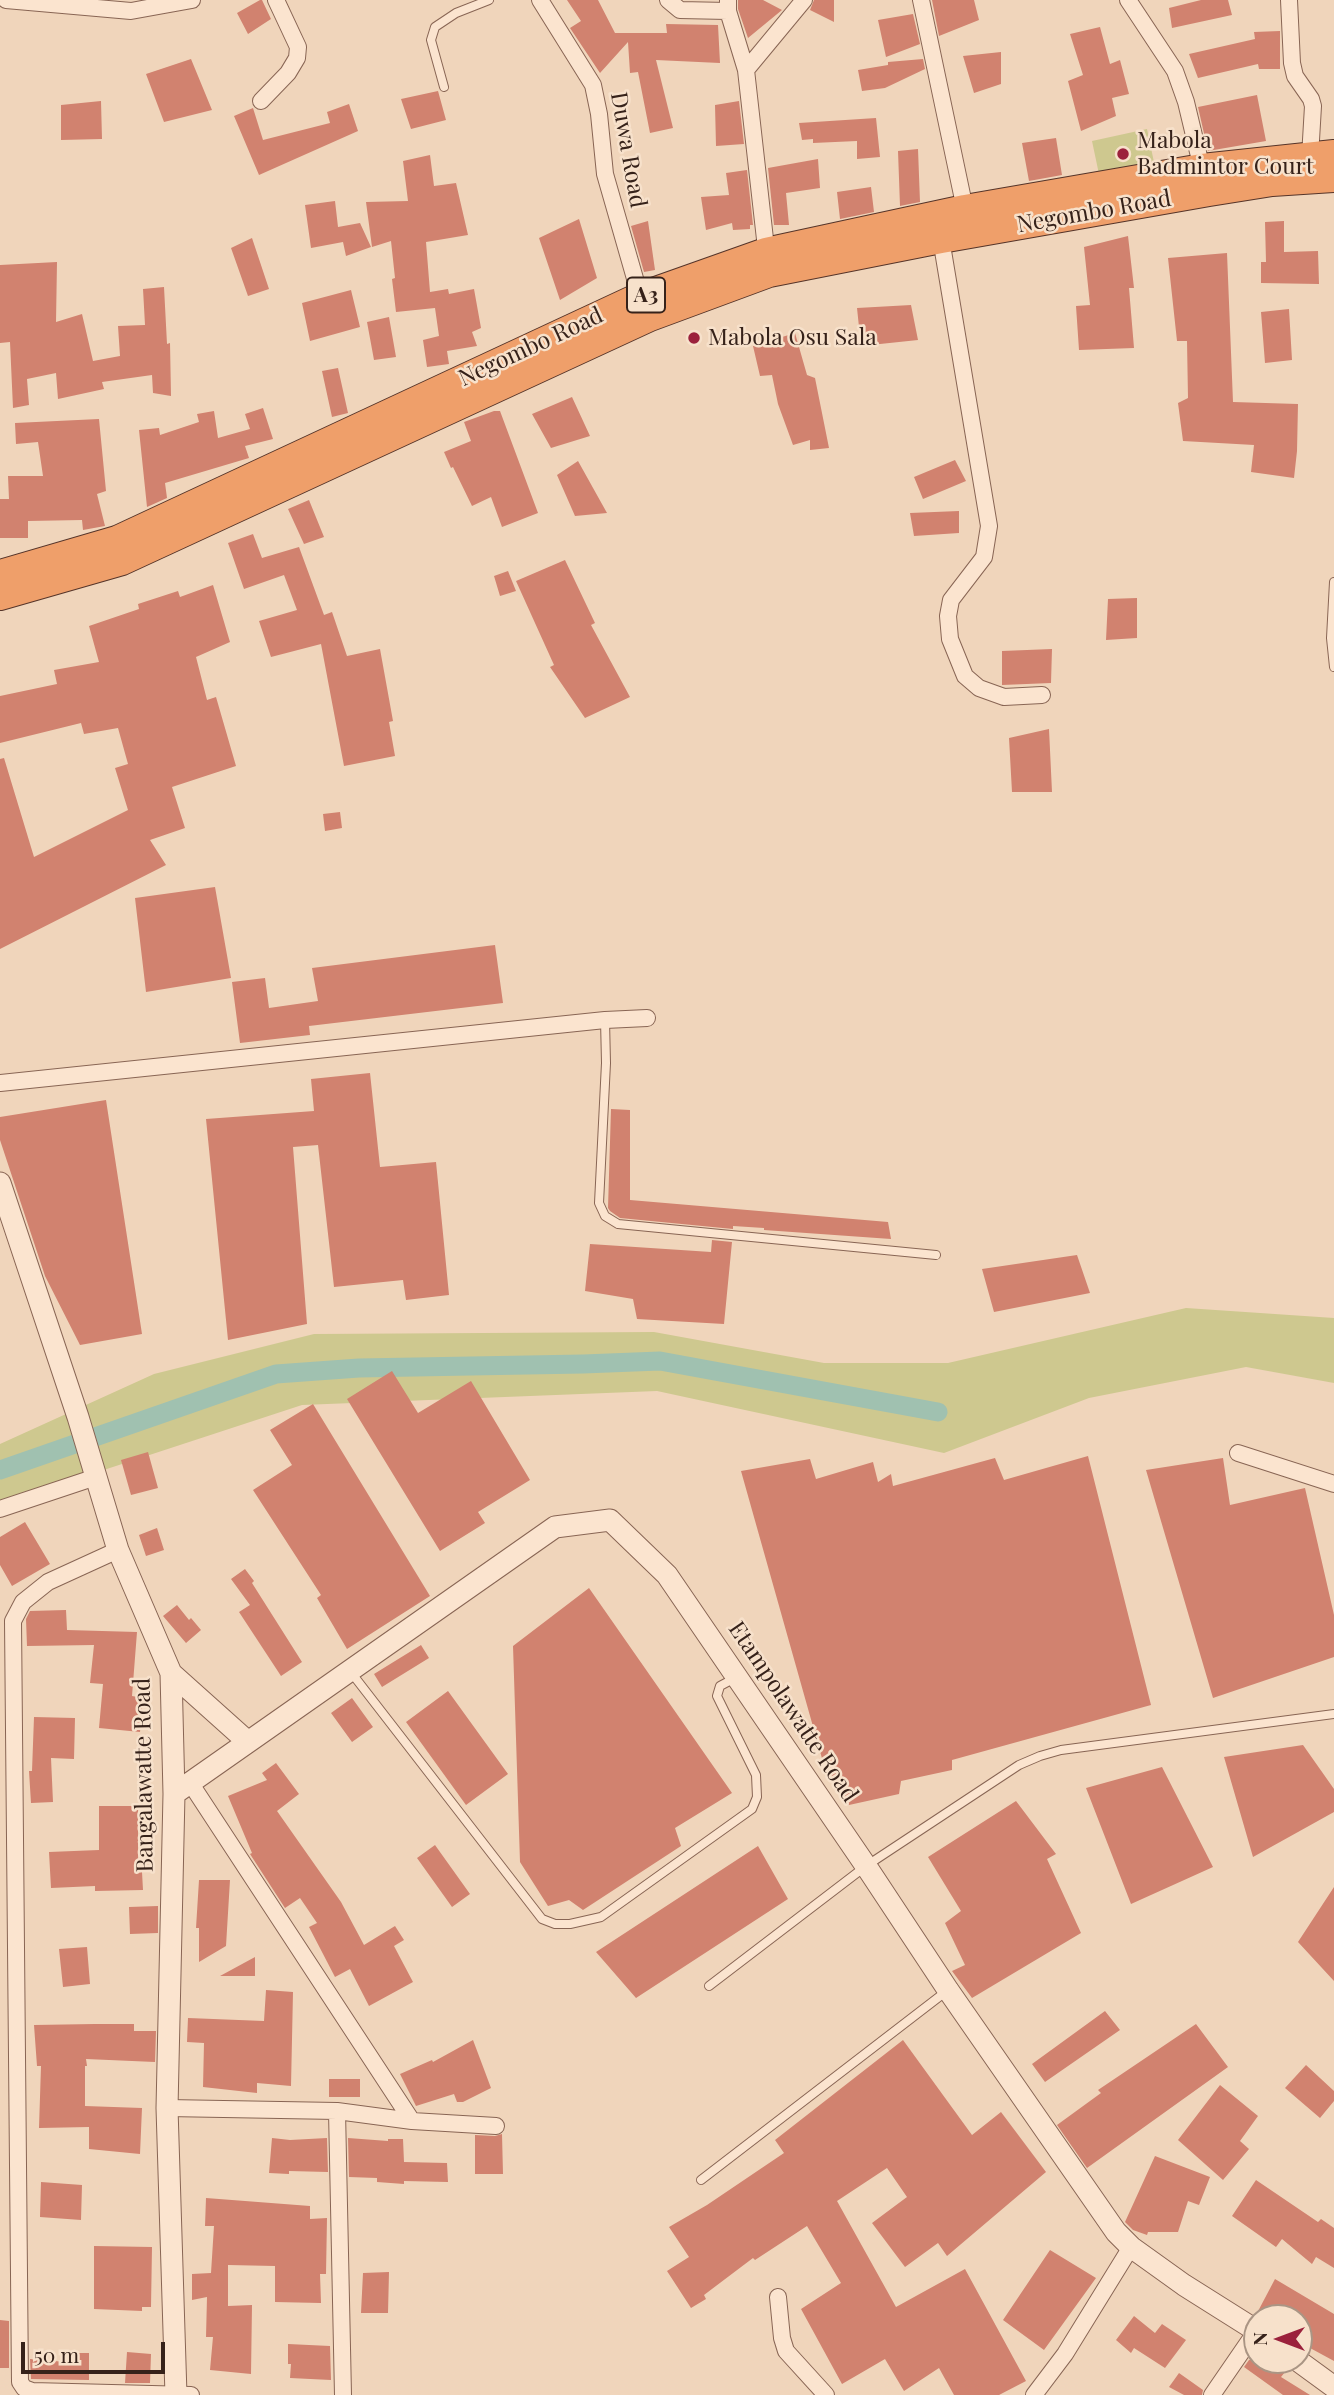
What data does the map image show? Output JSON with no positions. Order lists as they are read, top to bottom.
{
  "streets": {
    "highway": ["Negombo Road", "A3"],
    "street": ["Duwa Road", "Etampolawatte Road", "Bangalawatte Road"]
  },
  "crossings": [
    ["Duwa Road", "Negombo Road"],
    ["Etampolawatte Road", "Bangalawatte Road"]
  ],
  "places": ["Mabola Badmintor Court", "Mabola Osu Sala"],
  "scale_bar": "50 m",
  "north": "left"
}
